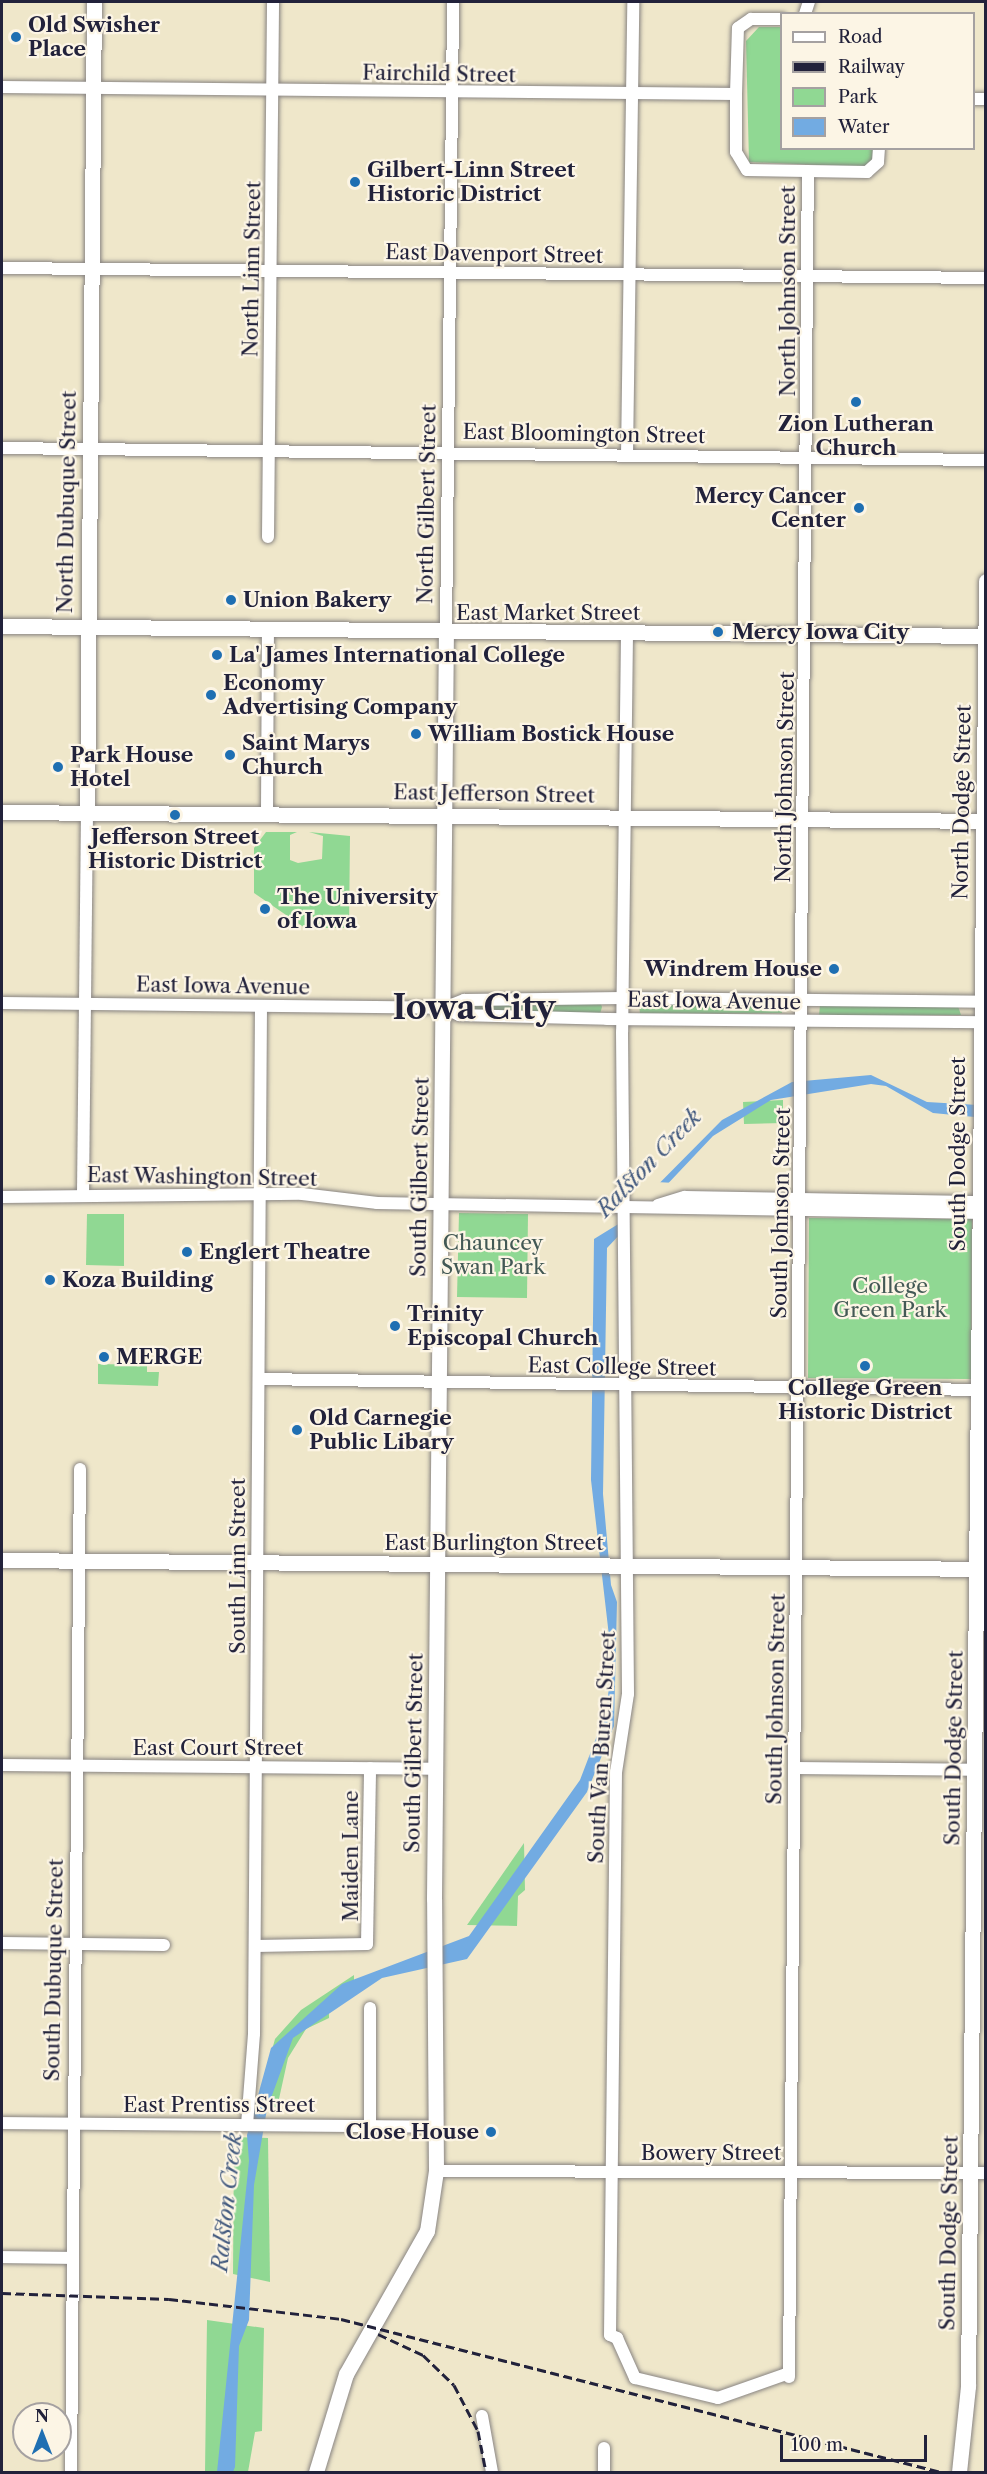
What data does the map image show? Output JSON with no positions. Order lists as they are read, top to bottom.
{
  "streets": {
    "main road": [
      "North Dubuque Street",
      "North Gilbert Street",
      "East Market Street",
      "East Jefferson Street",
      "North Dodge Street",
      "South Dodge Street",
      "South Gilbert Street",
      "East Burlington Street"
    ],
    "street": [
      "Fairchild Street",
      "East Davenport Street",
      "North Linn Street",
      "North Johnson Street",
      "East Bloomington Street",
      "East Iowa Avenue",
      "East Washington Street",
      "South Johnson Street",
      "East College Street",
      "South Linn Street",
      "South Van Buren Street",
      "East Court Street",
      "Maiden Lane",
      "South Dubuque Street",
      "East Prentiss Street",
      "Bowery Street"
    ]
  },
  "crossings": [
    ["Fairchild Street", "North Linn Street"],
    ["Fairchild Street", "North Dubuque Street"],
    ["Fairchild Street", "North Gilbert Street"],
    ["East Davenport Street", "North Linn Street"],
    ["East Davenport Street", "North Johnson Street"],
    ["East Davenport Street", "North Dubuque Street"],
    ["East Davenport Street", "North Gilbert Street"],
    ["North Linn Street", "East Bloomington Street"],
    ["North Johnson Street", "East Bloomington Street"],
    ["North Johnson Street", "East Market Street"],
    ["North Johnson Street", "East Jefferson Street"],
    ["North Johnson Street", "East Iowa Avenue"],
    ["North Johnson Street", "South Johnson Street"],
    ["East Bloomington Street", "North Dubuque Street"],
    ["East Bloomington Street", "North Gilbert Street"],
    ["North Dubuque Street", "East Market Street"],
    ["North Dubuque Street", "East Jefferson Street"],
    ["North Dubuque Street", "East Iowa Avenue"],
    ["North Gilbert Street", "East Market Street"],
    ["North Gilbert Street", "East Jefferson Street"],
    ["North Gilbert Street", "East Iowa Avenue"],
    ["North Gilbert Street", "South Gilbert Street"],
    ["East Market Street", "North Dodge Street"],
    ["East Market Street", "South Van Buren Street"],
    ["East Jefferson Street", "North Dodge Street"],
    ["East Jefferson Street", "South Van Buren Street"],
    ["North Dodge Street", "East Iowa Avenue"],
    ["North Dodge Street", "South Dodge Street"],
    ["East Iowa Avenue", "South Dodge Street"],
    ["East Iowa Avenue", "South Gilbert Street"],
    ["East Iowa Avenue", "South Johnson Street"],
    ["East Iowa Avenue", "South Linn Street"],
    ["East Iowa Avenue", "South Van Buren Street"],
    ["South Dodge Street", "East Washington Street"],
    ["South Dodge Street", "East College Street"],
    ["South Dodge Street", "East Burlington Street"],
    ["South Dodge Street", "Bowery Street"],
    ["East Washington Street", "South Gilbert Street"],
    ["East Washington Street", "South Johnson Street"],
    ["East Washington Street", "South Linn Street"],
    ["East Washington Street", "South Van Buren Street"],
    ["South Gilbert Street", "East College Street"],
    ["South Gilbert Street", "East Burlington Street"],
    ["South Gilbert Street", "East Court Street"],
    ["South Gilbert Street", "East Prentiss Street"],
    ["South Gilbert Street", "Bowery Street"],
    ["South Johnson Street", "East College Street"],
    ["South Johnson Street", "East Burlington Street"],
    ["South Johnson Street", "South Van Buren Street"],
    ["South Johnson Street", "Bowery Street"],
    ["East College Street", "South Linn Street"],
    ["East College Street", "South Van Buren Street"],
    ["East Burlington Street", "South Linn Street"],
    ["East Burlington Street", "South Van Buren Street"],
    ["East Burlington Street", "South Dubuque Street"],
    ["South Linn Street", "East Court Street"],
    ["South Linn Street", "Maiden Lane"],
    ["South Linn Street", "East Prentiss Street"],
    ["South Van Buren Street", "Bowery Street"],
    ["East Court Street", "Maiden Lane"],
    ["East Court Street", "South Dubuque Street"],
    ["South Dubuque Street", "East Prentiss Street"]
  ],
  "districts": ["Iowa City"],
  "water": ["Ralston Creek"],
  "parks": ["Chauncey Swan Park", "College Green Park"],
  "places": [
    "Old Swisher Place",
    "Gilbert-Linn Street Historic District",
    "Zion Lutheran Church",
    "Mercy Cancer Center",
    "Union Bakery",
    "Mercy Iowa City",
    "La' James International College",
    "Economy Advertising Company",
    "William Bostick House",
    "Saint Marys Church",
    "Park House Hotel",
    "Jefferson Street Historic District",
    "The University of Iowa",
    "Windrem House",
    "Englert Theatre",
    "Koza Building",
    "Trinity Episcopal Church",
    "MERGE",
    "College Green Historic District",
    "Old Carnegie Public Libary",
    "Close House"
  ],
  "legend": [
    "Road",
    "Railway",
    "Park",
    "Water"
  ],
  "scale_bar": "100 m",
  "north": "top"
}
